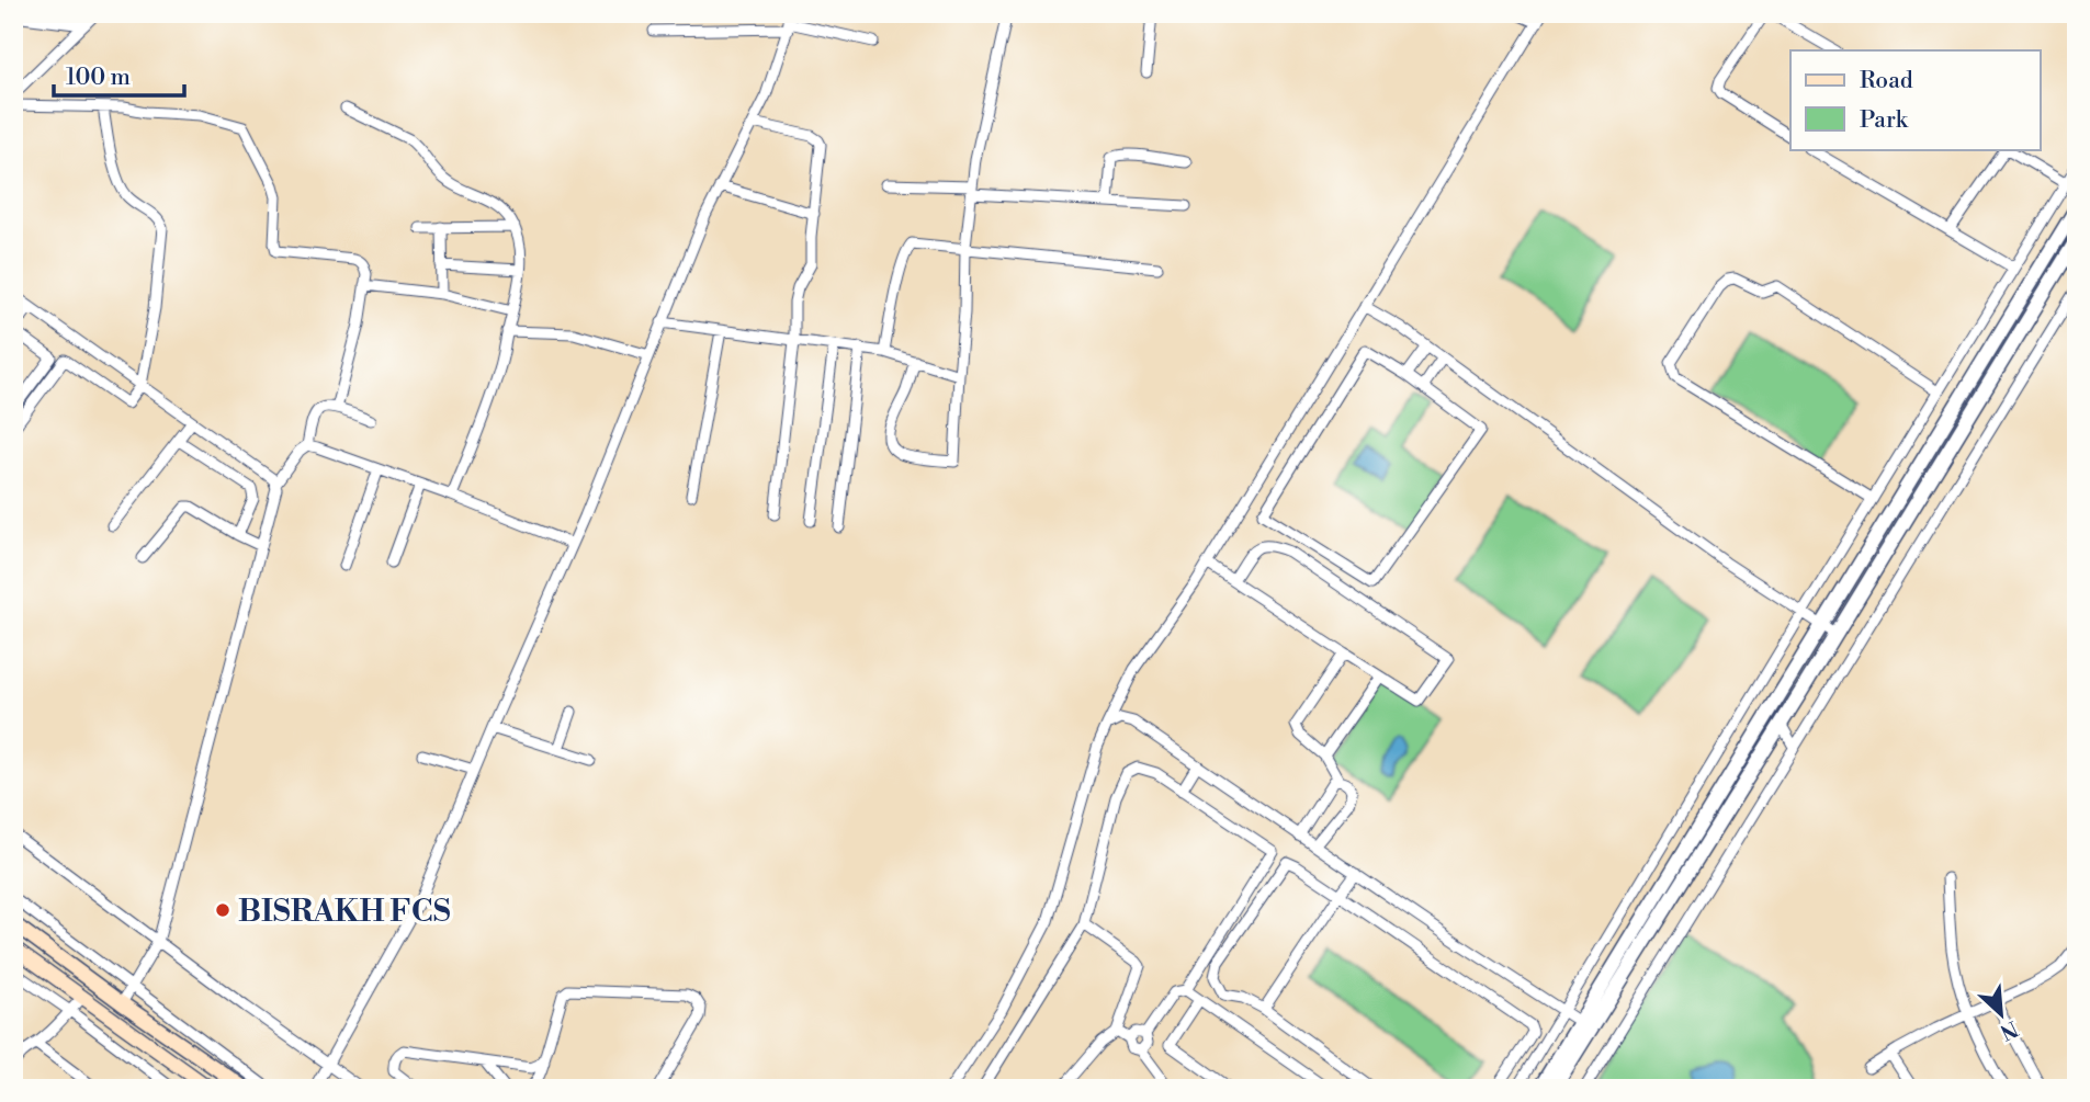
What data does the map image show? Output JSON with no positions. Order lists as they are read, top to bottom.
{
  "places": ["BISRAKH FCS"],
  "legend": ["Road", "Park"],
  "scale_bar": "100 m",
  "north": "bottom right"
}
